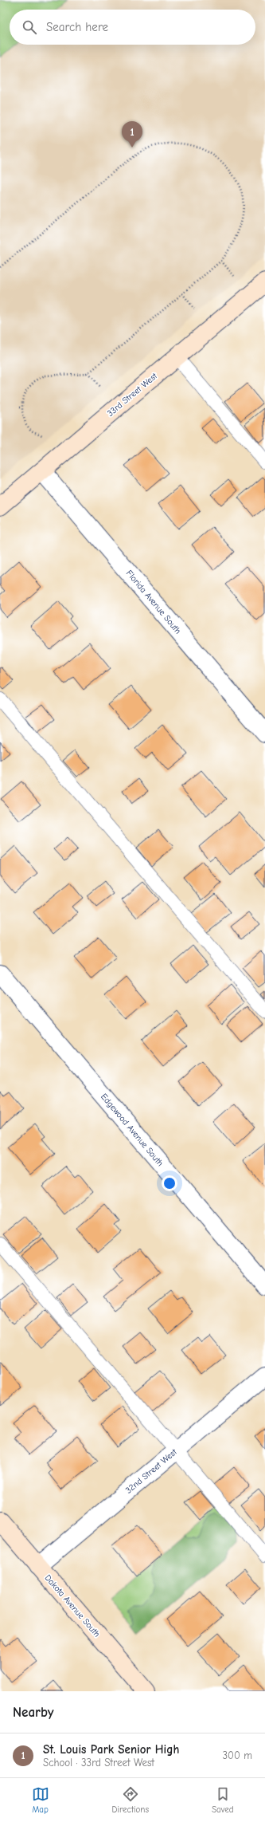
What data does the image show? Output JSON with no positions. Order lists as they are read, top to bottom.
{
  "streets": {
    "street": [
      "33rd Street West",
      "Florida Avenue South",
      "Edgewood Avenue South",
      "32nd Street West",
      "Dakota Avenue South"
    ]
  },
  "crossings": [
    ["33rd Street West", "Florida Avenue South"],
    ["32nd Street West", "Dakota Avenue South"]
  ],
  "page": {
    "search": "Search here",
    "pins": "1",
    "heading": "Nearby",
    "list": [
      {
        "mark": "1",
        "name": "St. Louis Park Senior High",
        "note": "School · 33rd Street West",
        "value": "300 m"
      }
    ],
    "nav": ["Map", "Directions", "Saved"]
  }
}
